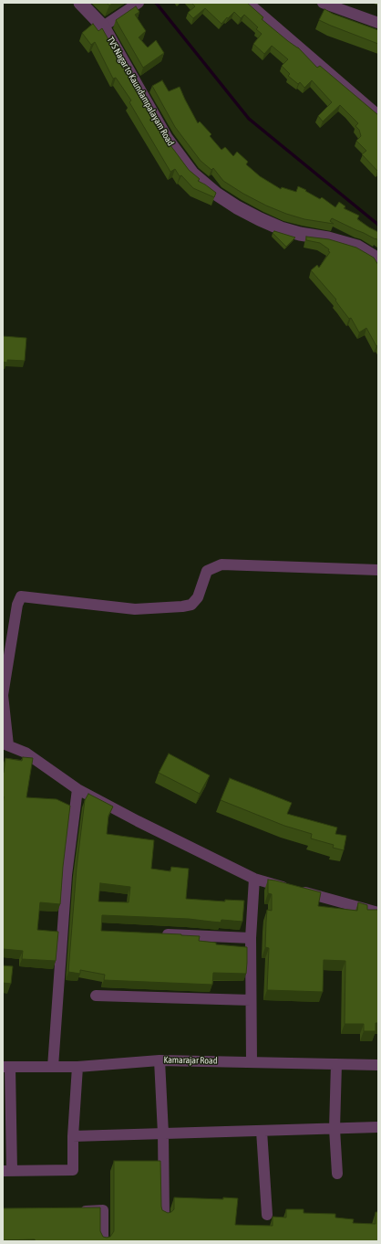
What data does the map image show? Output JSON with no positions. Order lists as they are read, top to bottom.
{
  "streets": {
    "street": ["TVS Nagar to Kaundampalayam Road", "Kamarajar Road"]
  }
}
